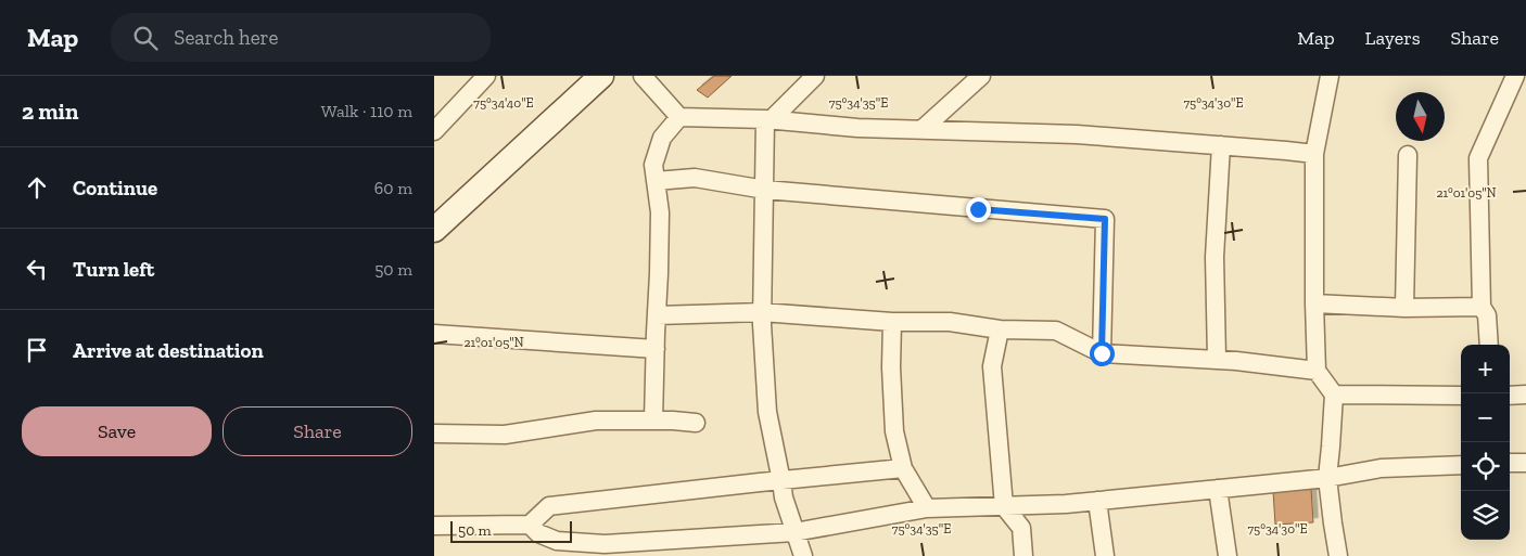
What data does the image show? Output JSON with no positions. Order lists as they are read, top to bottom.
{
  "scale_bar": "50 m",
  "north": "bottom",
  "page": {
    "header": "Map",
    "search": "Search here",
    "nav": ["Map", "Layers", "Share"],
    "heading": ["2 min", "Walk · 110 m"],
    "list": [
      ["Continue", "60 m"],
      ["Turn left", "50 m"],
      "Arrive at destination"
    ],
    "map_buttons": ["+", "−"],
    "buttons": ["Save", "Share"],
    "scale": "50 m"
  },
  "coordinates": [
    "75°34'40\"E",
    "75°34'35\"E",
    "75°34'30\"E",
    "21°01'05\"N"
  ]
}
